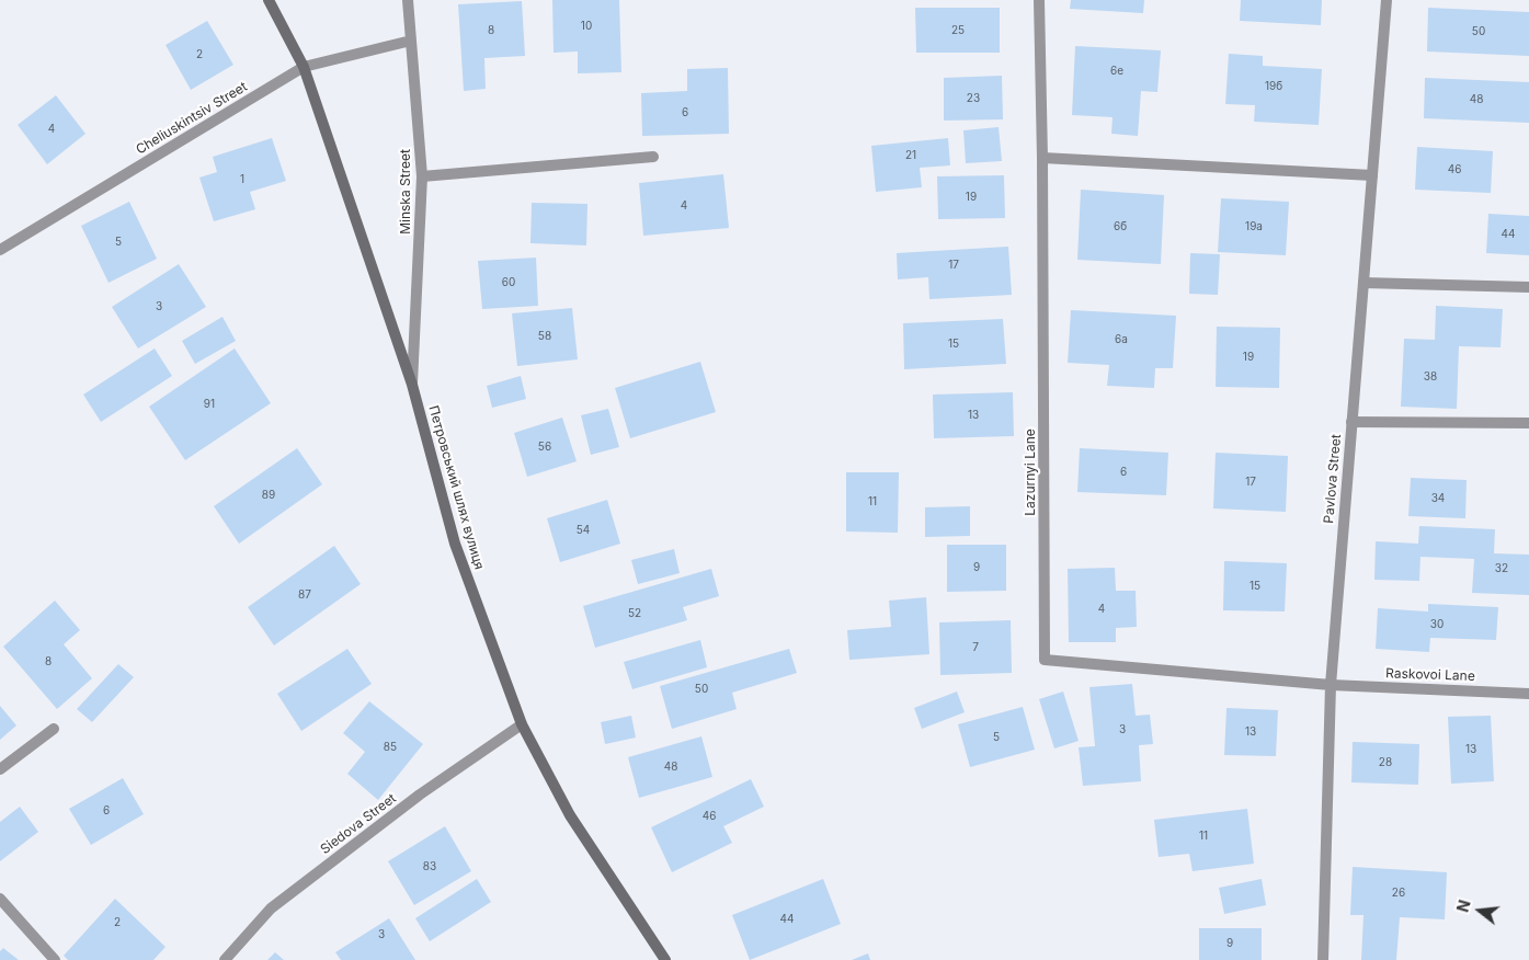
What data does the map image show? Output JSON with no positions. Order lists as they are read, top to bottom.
{
  "streets": {
    "street": [
      "Cheliuskintsiv Street",
      "Minska Street",
      "Lazurnyi Lane",
      "Pavlova Street",
      "Петровський шлях вулиця",
      "Raskovoi Lane",
      "Siedova Street"
    ]
  },
  "crossings": [
    ["Cheliuskintsiv Street", "Minska Street"],
    ["Cheliuskintsiv Street", "Петровський шлях вулиця"],
    ["Minska Street", "Петровський шлях вулиця"],
    ["Lazurnyi Lane", "Pavlova Street"],
    ["Lazurnyi Lane", "Raskovoi Lane"],
    ["Pavlova Street", "Raskovoi Lane"],
    ["Петровський шлях вулиця", "Siedova Street"]
  ],
  "house_numbers": [
    "10",
    "8",
    "25",
    "50",
    "2",
    "6е",
    "19б",
    "23",
    "48",
    "6",
    "4",
    "21",
    "46",
    "1",
    "19",
    "4",
    "6б",
    "19а",
    "44",
    "5",
    "17",
    "60",
    "3",
    "58",
    "6а",
    "15",
    "19",
    "38",
    "91",
    "13",
    "56",
    "6",
    "17",
    "89",
    "34",
    "11",
    "54",
    "9",
    "32",
    "15",
    "87",
    "4",
    "52",
    "30",
    "7",
    "8",
    "50",
    "3",
    "13",
    "5",
    "85",
    "13",
    "28",
    "48",
    "6",
    "46",
    "11",
    "83",
    "26",
    "44",
    "2",
    "3",
    "9"
  ],
  "north": "left"
}
